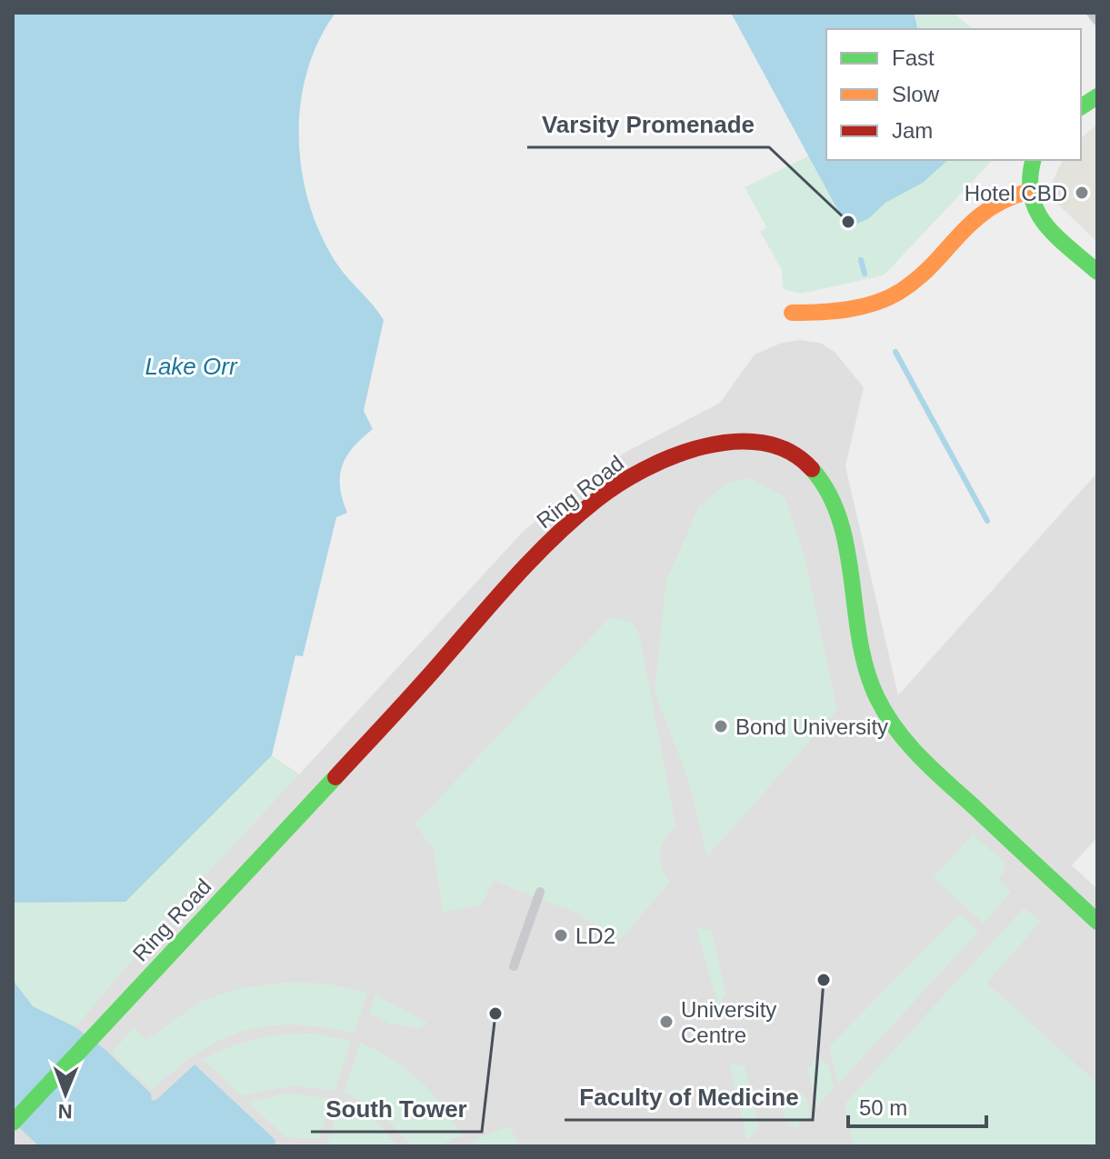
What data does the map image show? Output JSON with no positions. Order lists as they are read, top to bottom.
{
  "streets": {
    "street": ["Ring Road"]
  },
  "water": ["Lake Orr"],
  "places": [
    "Hotel CBD",
    "Varsity Promenade",
    "Bond University",
    "LD2",
    "Faculty of Medicine",
    "South Tower",
    "University Centre"
  ],
  "legend": ["Fast", "Slow", "Jam"],
  "scale_bar": "50 m",
  "north": "bottom"
}
